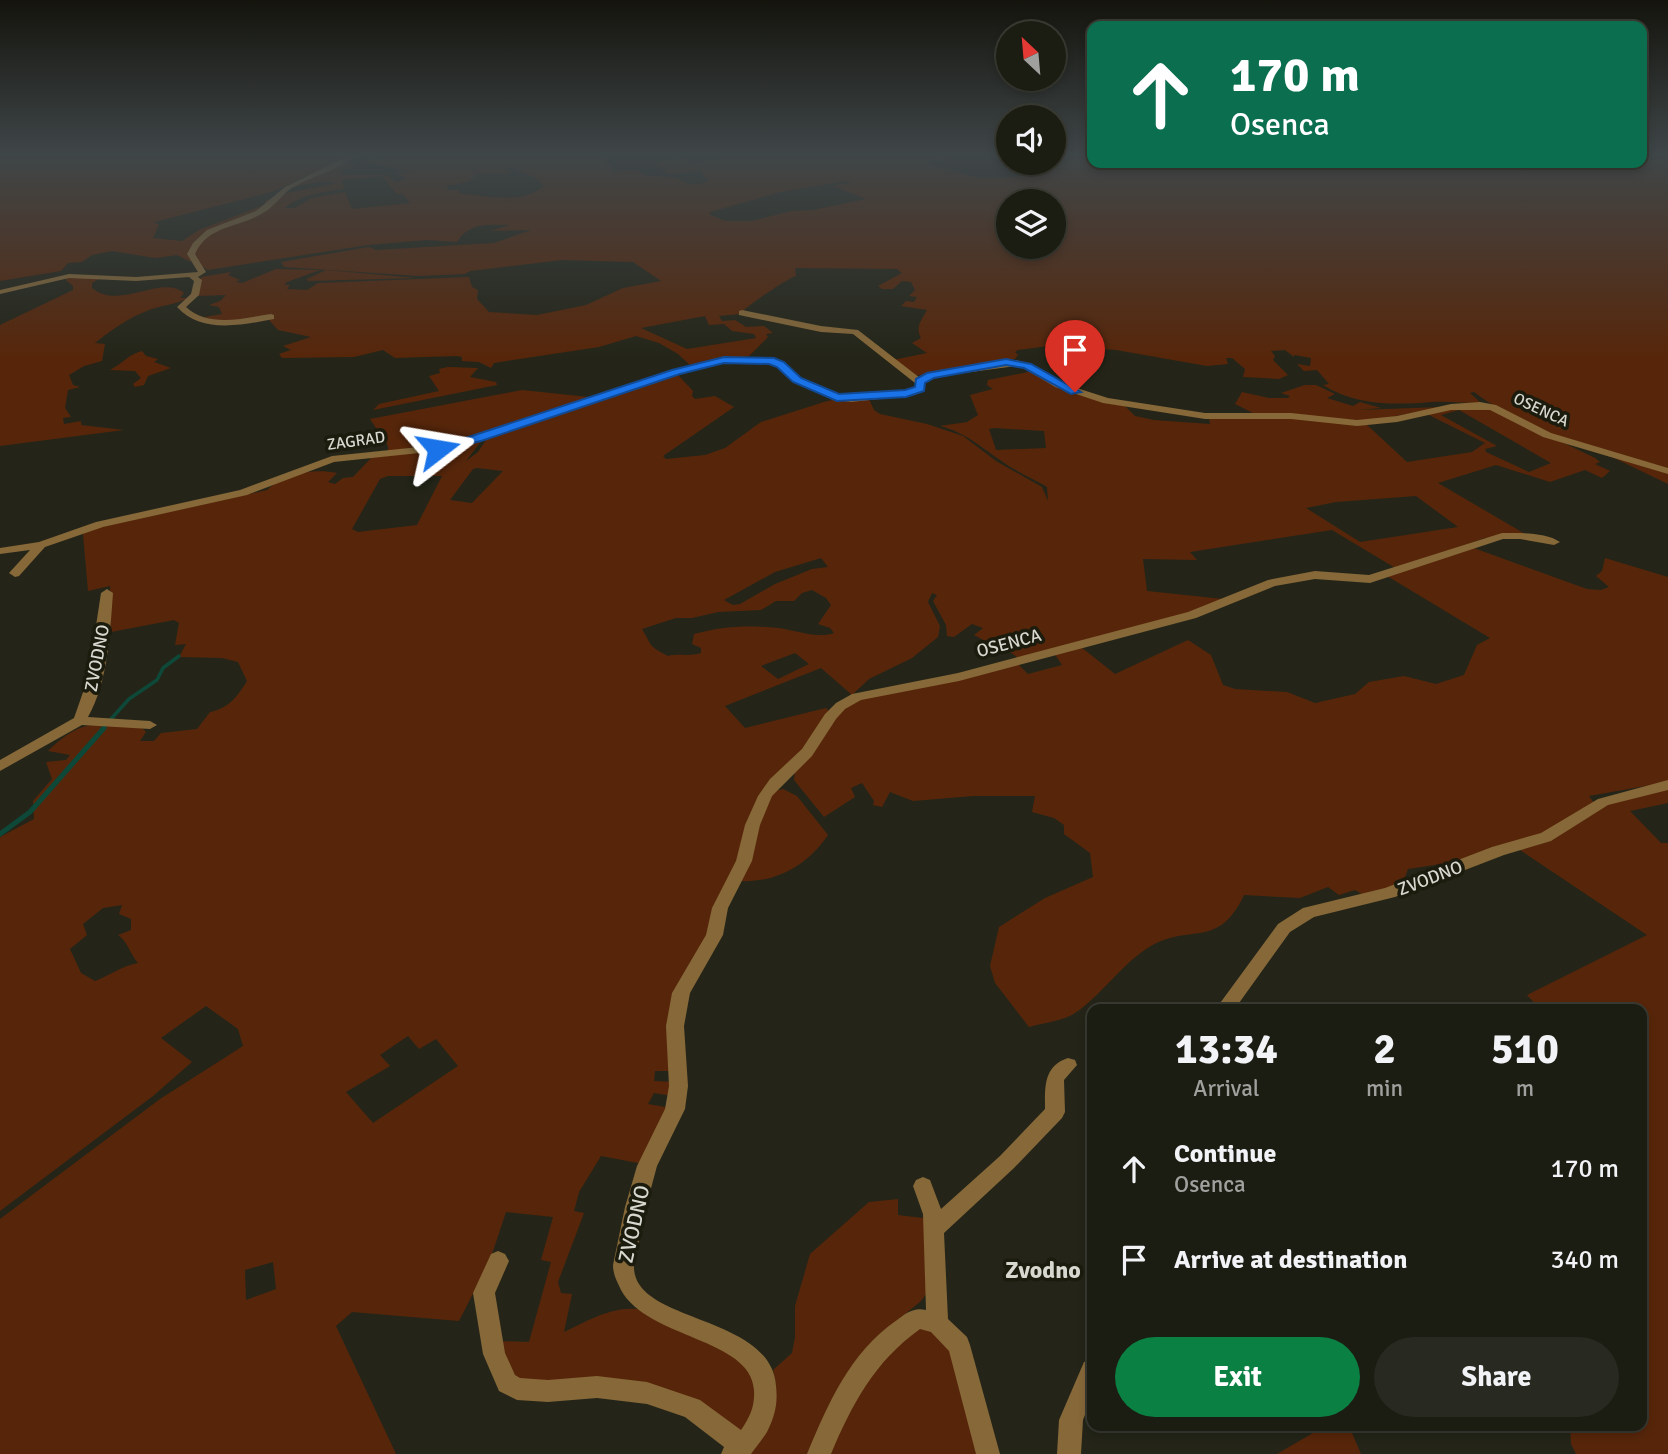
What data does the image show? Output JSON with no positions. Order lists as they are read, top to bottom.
{
  "streets": {
    "street": ["OSENCA", "ZAGRAD", "ZVODNO"]
  },
  "crossings": [
    ["OSENCA", "ZAGRAD"],
    ["OSENCA", "ZVODNO"]
  ],
  "districts": ["Zvodno"],
  "north": "top left",
  "page": {
    "turn": ["170 m", "Osenca"],
    "eta": [
      "13:34",
      "Arrival",
      "2",
      "min",
      "510",
      "m"
    ],
    "list": [
      {
        "name": "Continue",
        "note": "Osenca",
        "value": "170 m"
      },
      {
        "name": "Arrive at destination",
        "value": "340 m"
      }
    ],
    "buttons": ["Exit", "Share"]
  }
}
